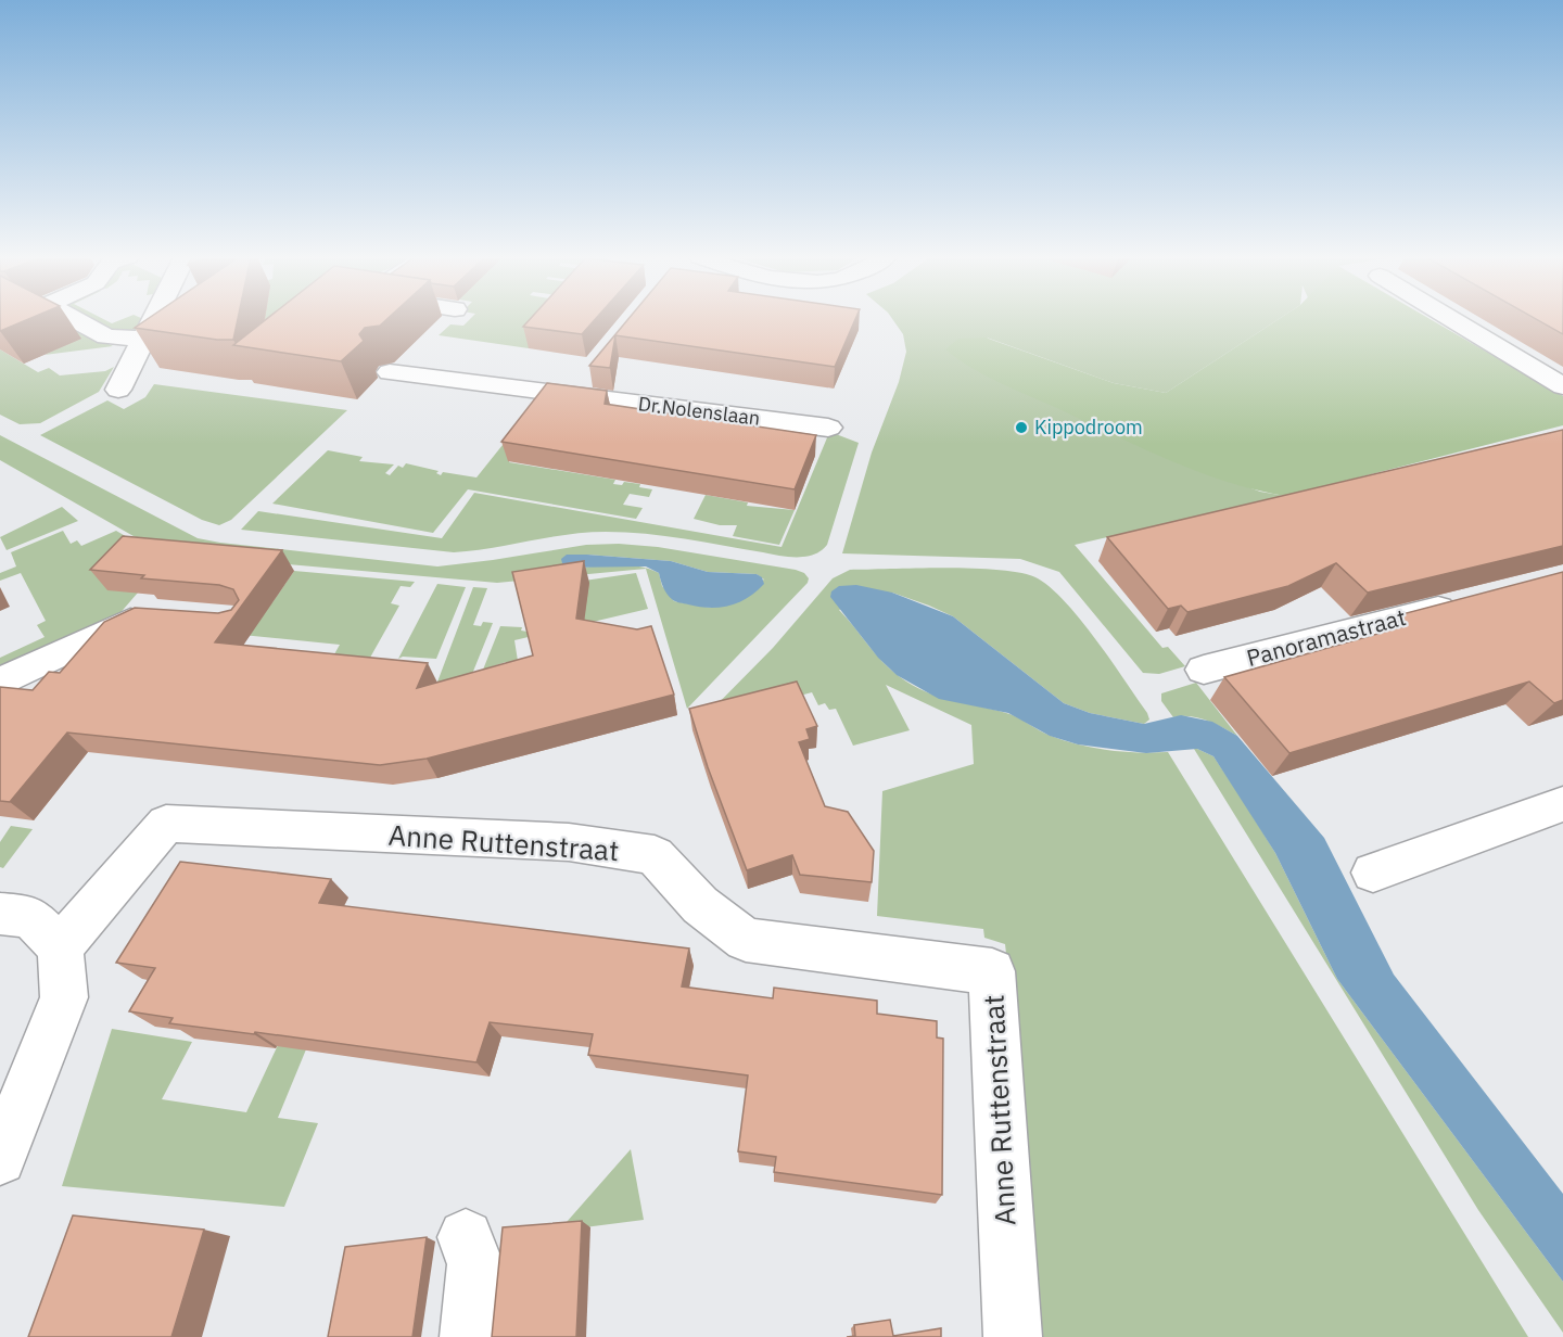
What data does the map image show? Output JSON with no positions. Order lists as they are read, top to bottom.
{
  "streets": {
    "street": ["Dr.Nolenslaan", "Panoramastraat", "Anne Ruttenstraat"]
  },
  "places": ["Kippodroom"]
}
